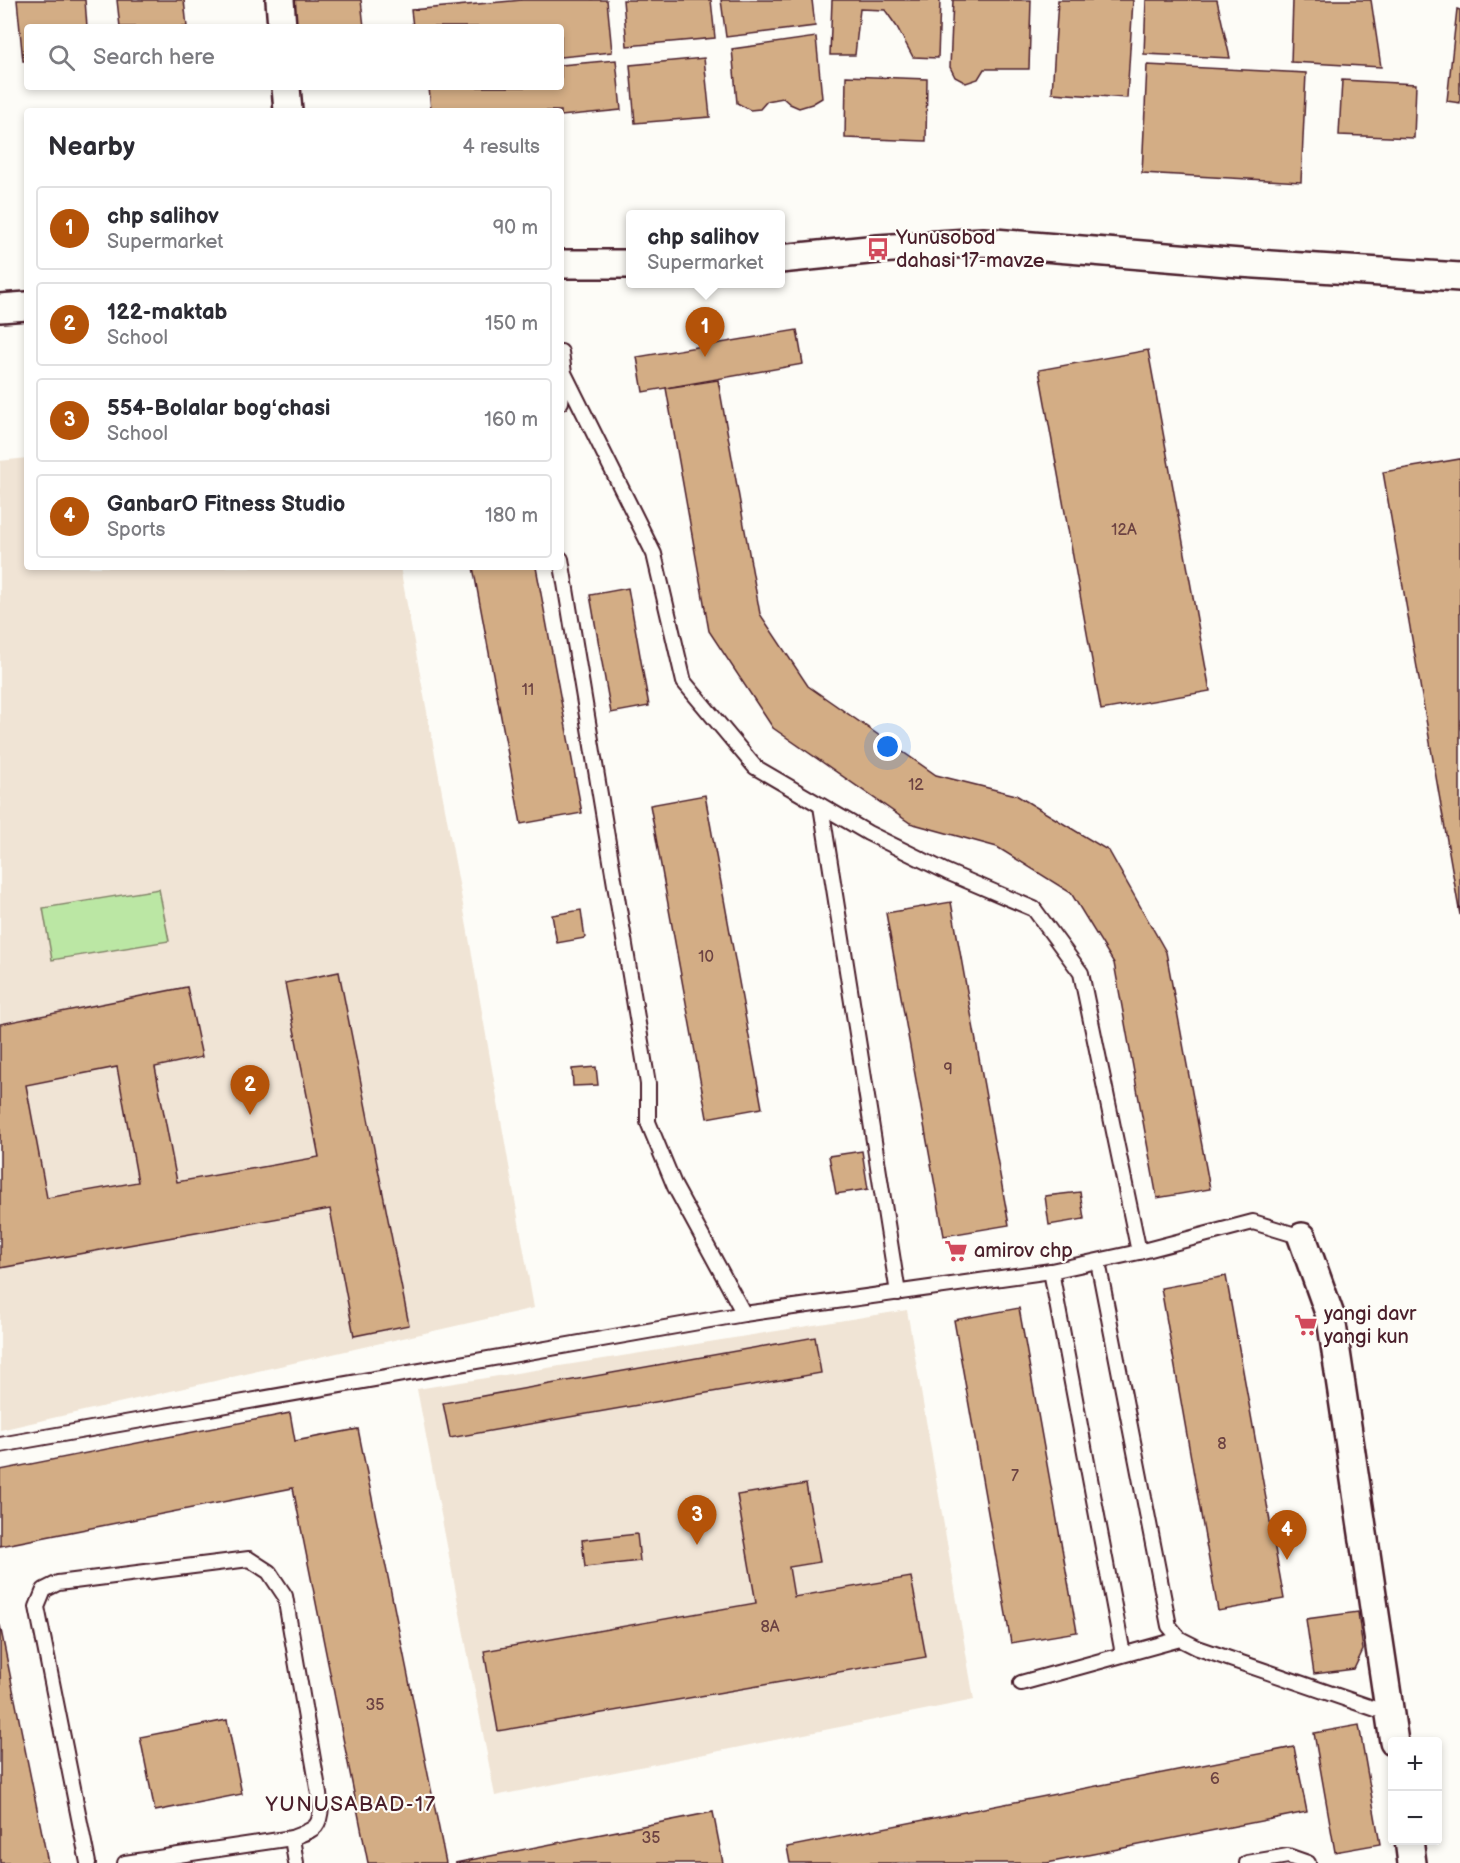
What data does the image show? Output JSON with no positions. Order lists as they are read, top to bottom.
{
  "districts": ["YUNUSABAD-17"],
  "places": {
    "bus stop": ["Yunusobod dahasi 17-mavze"],
    "supermarket": ["amirov chp", "yangi davr yangi kun"]
  },
  "house_numbers": [
    "12A",
    "11",
    "12",
    "10",
    "9",
    "8",
    "7",
    "8A",
    "35",
    "6",
    "35"
  ],
  "page": {
    "search": "Search here",
    "heading": ["Nearby", "4 results"],
    "list": [
      {
        "mark": "1",
        "name": "chp salihov",
        "note": "Supermarket",
        "value": "90 m"
      },
      {
        "mark": "2",
        "name": "122-maktab",
        "note": "School",
        "value": "150 m"
      },
      {
        "mark": "3",
        "name": "554-Bolalar bogʻchasi",
        "note": "School",
        "value": "160 m"
      },
      {
        "mark": "4",
        "name": "GanbarO Fitness Studio",
        "note": "Sports",
        "value": "180 m"
      }
    ],
    "popup": ["chp salihov", "Supermarket"],
    "pins": [
      "1",
      "2",
      "3",
      "4"
    ],
    "map_buttons": ["+", "−"]
  }
}
